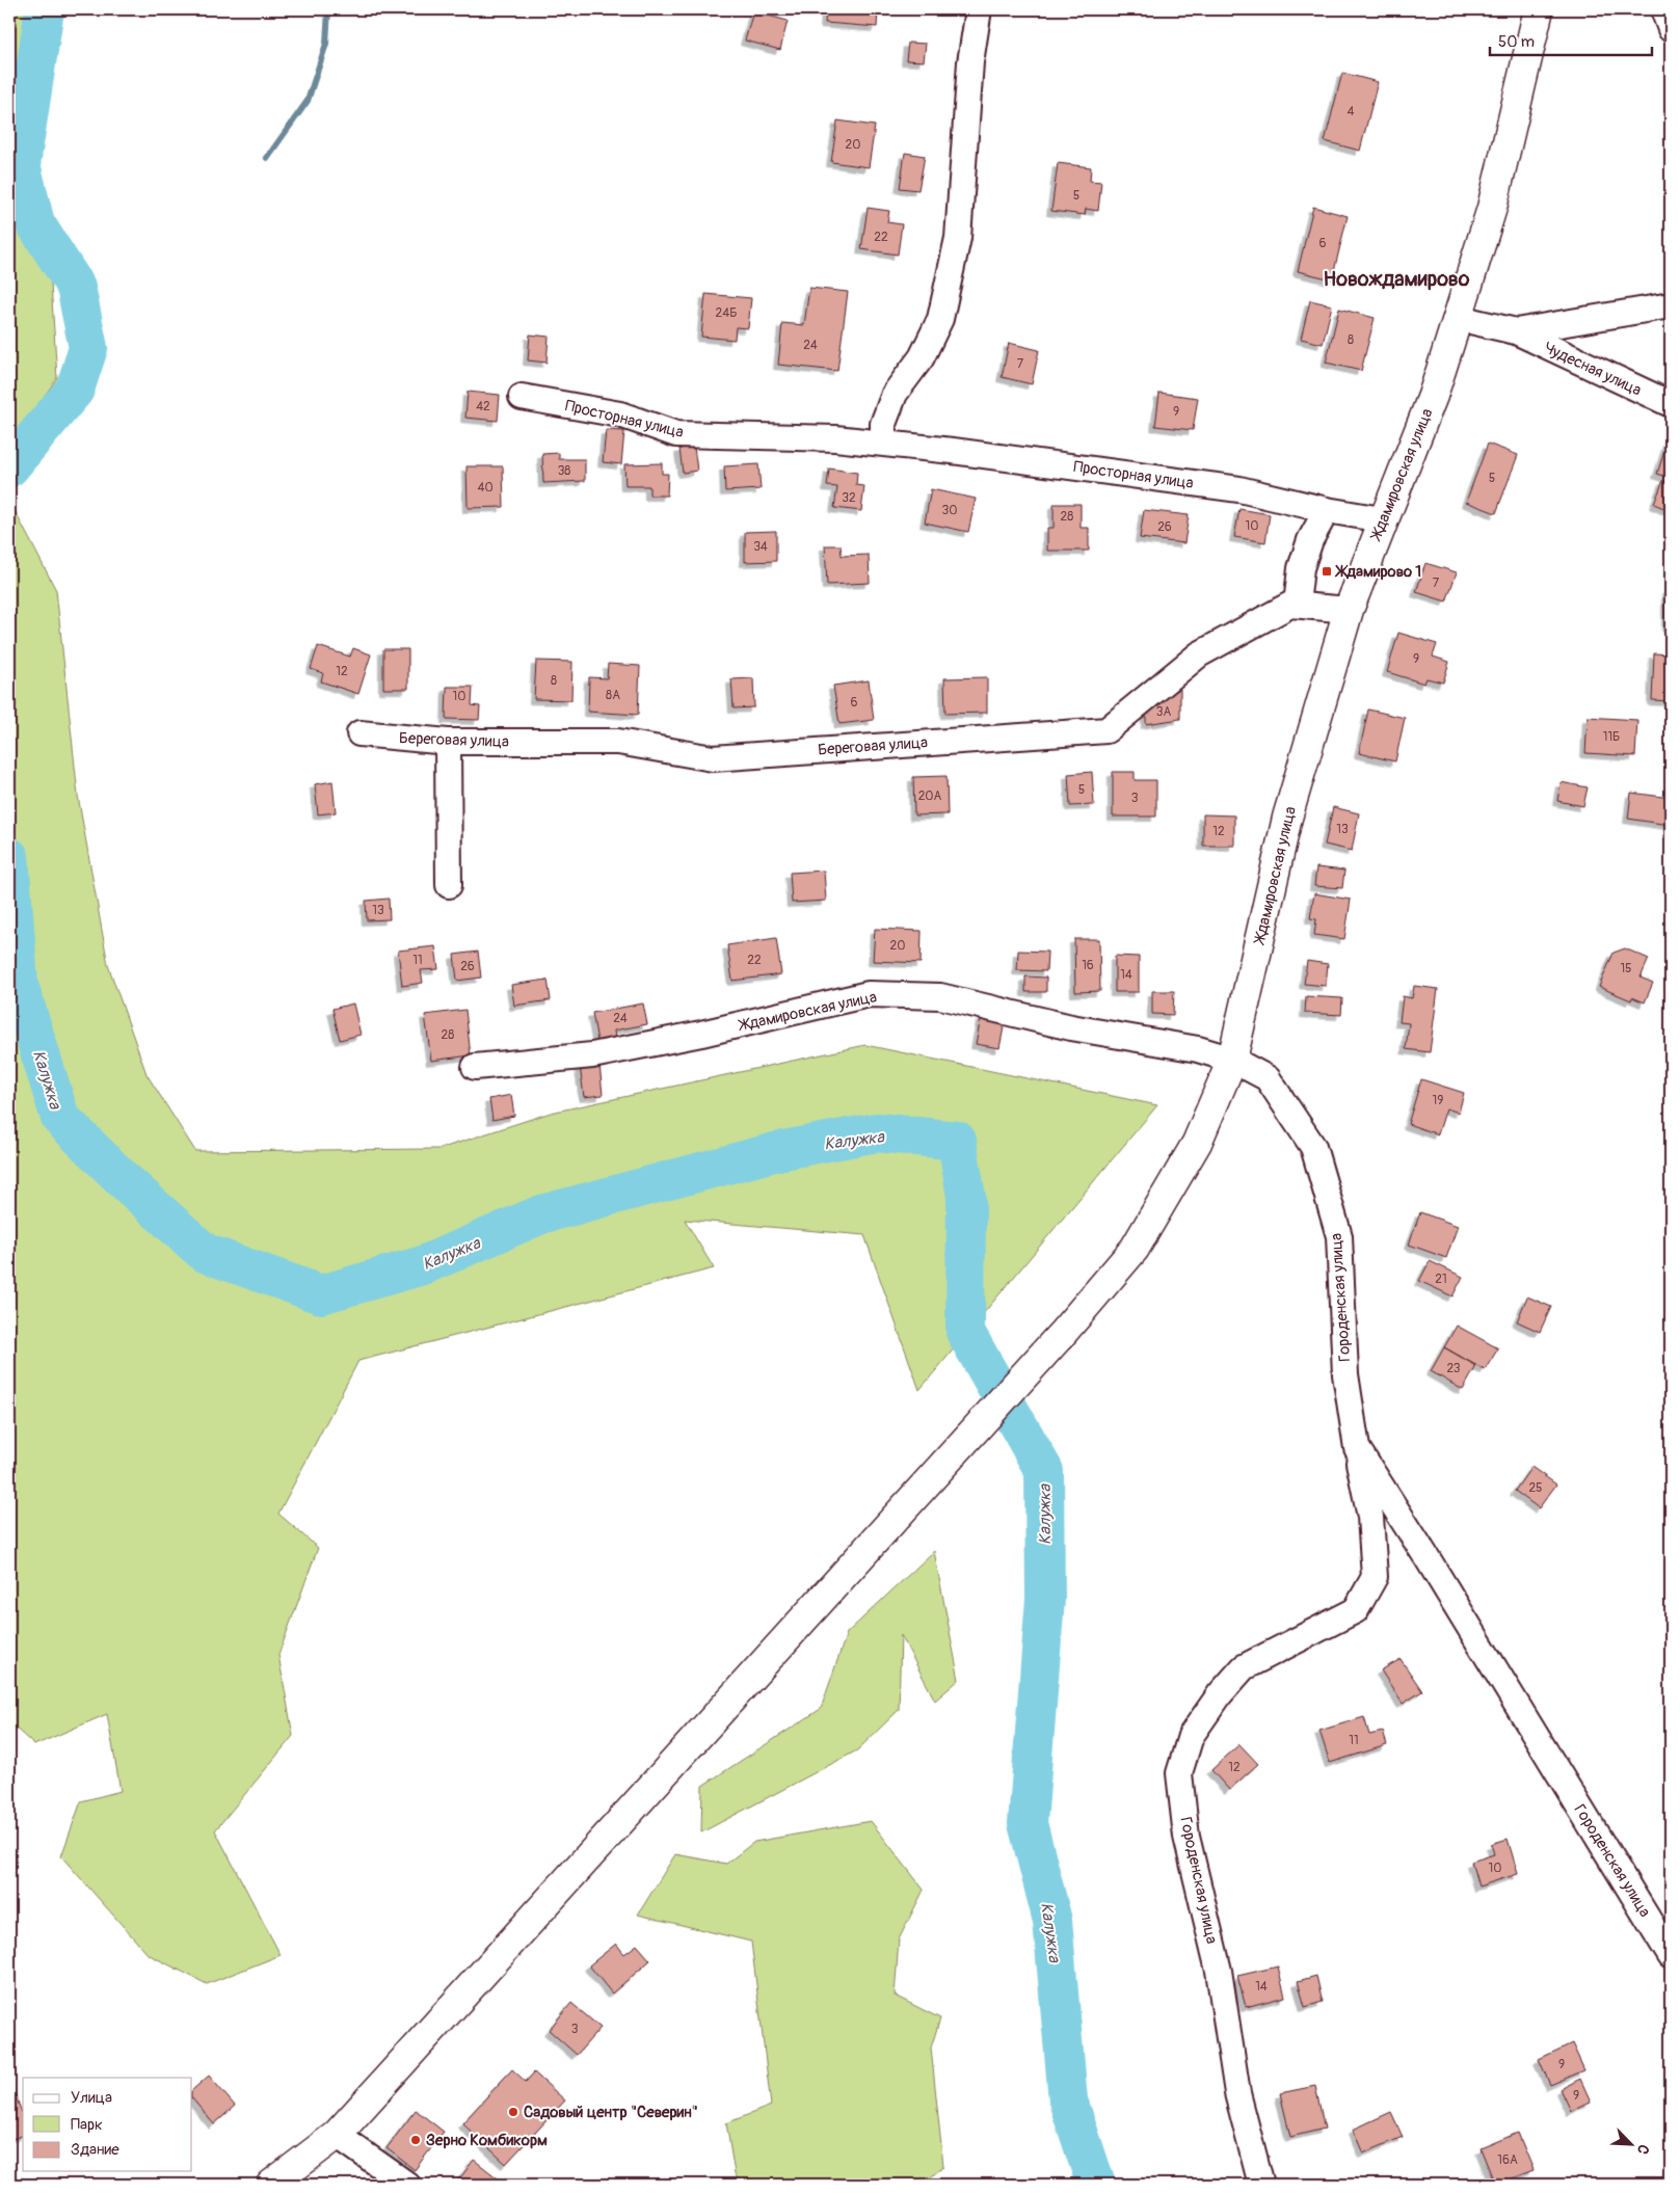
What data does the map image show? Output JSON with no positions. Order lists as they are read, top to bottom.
{
  "streets": {
    "main road": ["Ждамировская улица"],
    "street": [
      "Чудесная улица",
      "Просторная улица",
      "Береговая улица",
      "Городенская улица"
    ]
  },
  "crossings": [
    ["Просторная улица", "Ждамировская улица"],
    ["Ждамировская улица", "Береговая улица"],
    ["Ждамировская улица", "Городенская улица"]
  ],
  "districts": ["Новождамирово"],
  "water": ["Калужка"],
  "places": {
    "transit": ["Ждамирово 1"],
    "other": ["Садовый центр \"Северин\"", "Зерно Комбикорм"]
  },
  "house_numbers": [
    "4",
    "20",
    "5",
    "22",
    "6",
    "24Б",
    "8",
    "24",
    "7",
    "42",
    "9",
    "38",
    "5",
    "40",
    "32",
    "30",
    "28",
    "10",
    "26",
    "34",
    "7",
    "9",
    "12",
    "8",
    "8А",
    "10",
    "6",
    "3А",
    "11Б",
    "5",
    "20А",
    "3",
    "13",
    "12",
    "13",
    "20",
    "11",
    "22",
    "16",
    "26",
    "15",
    "14",
    "24",
    "28",
    "19",
    "21",
    "23",
    "25",
    "11",
    "12",
    "10",
    "14",
    "3",
    "9",
    "9",
    "16А"
  ],
  "legend": ["Улица", "Парк", "Здание"],
  "scale_bar": "50 m",
  "north": "bottom right"
}
